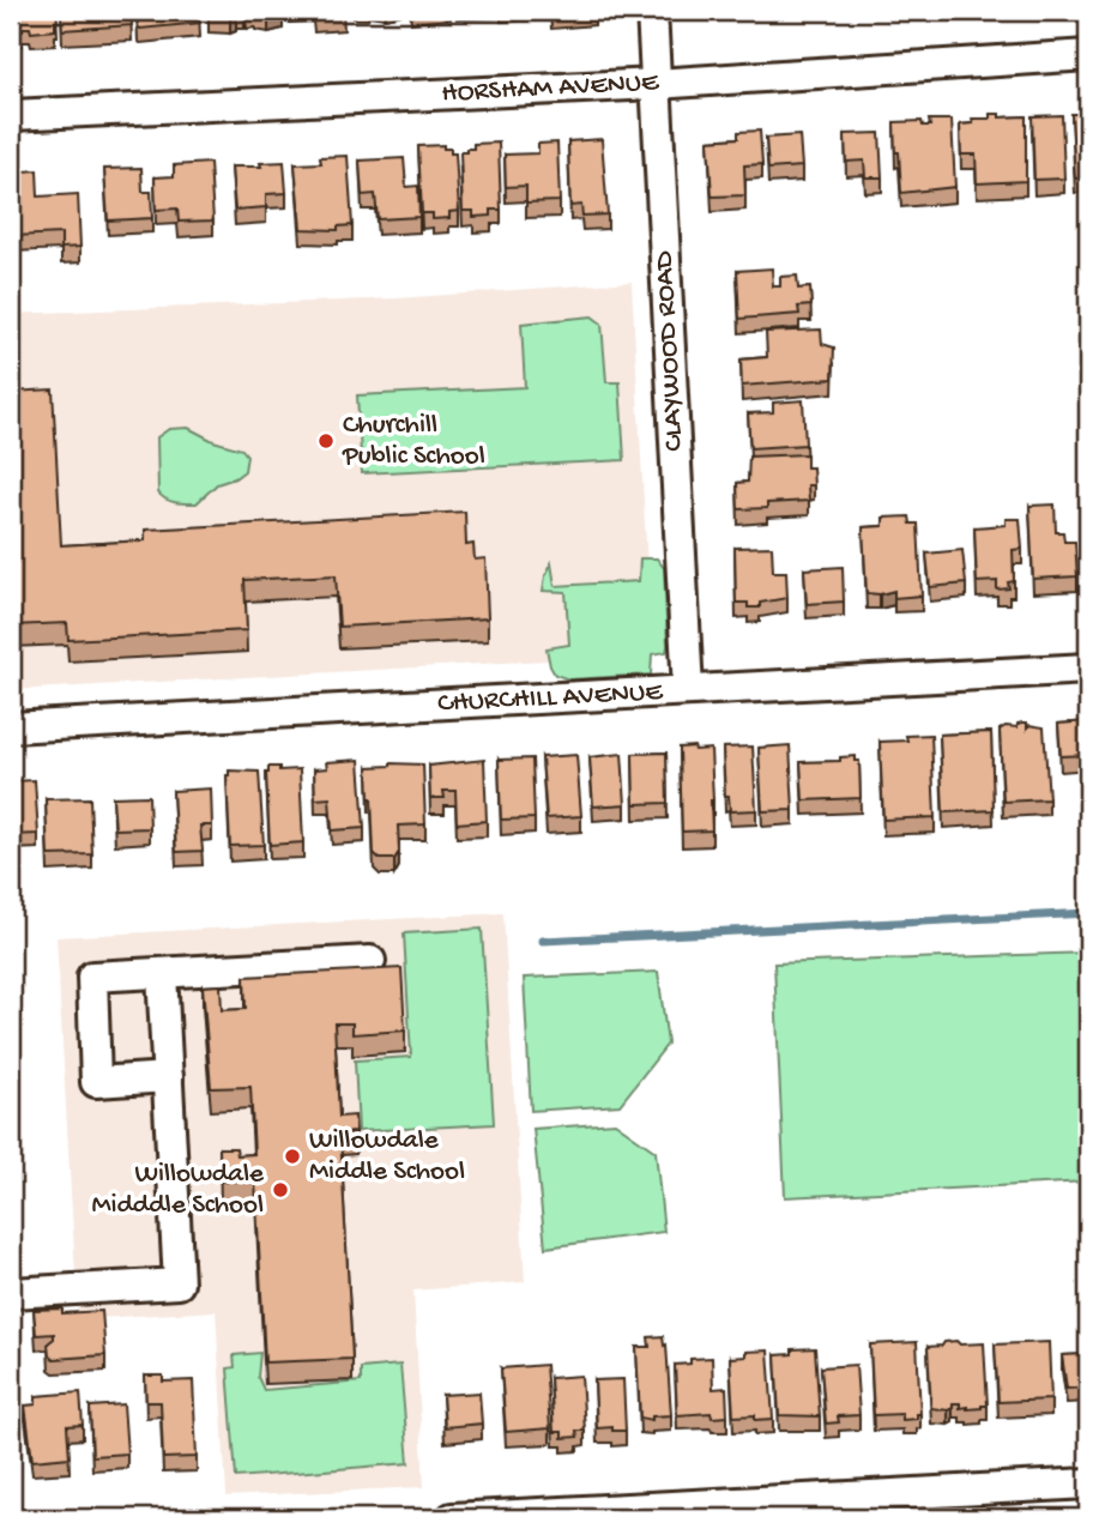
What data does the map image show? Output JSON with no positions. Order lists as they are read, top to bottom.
{
  "streets": {
    "street": ["HORSHAM AVENUE", "CLAYWOOD ROAD", "CHURCHILL AVENUE"]
  },
  "crossings": [
    ["HORSHAM AVENUE", "CLAYWOOD ROAD"],
    ["CLAYWOOD ROAD", "CHURCHILL AVENUE"]
  ],
  "places": ["Churchill Public School", "Willowdale Middle School", "Willowdale Midddle School"]
}
